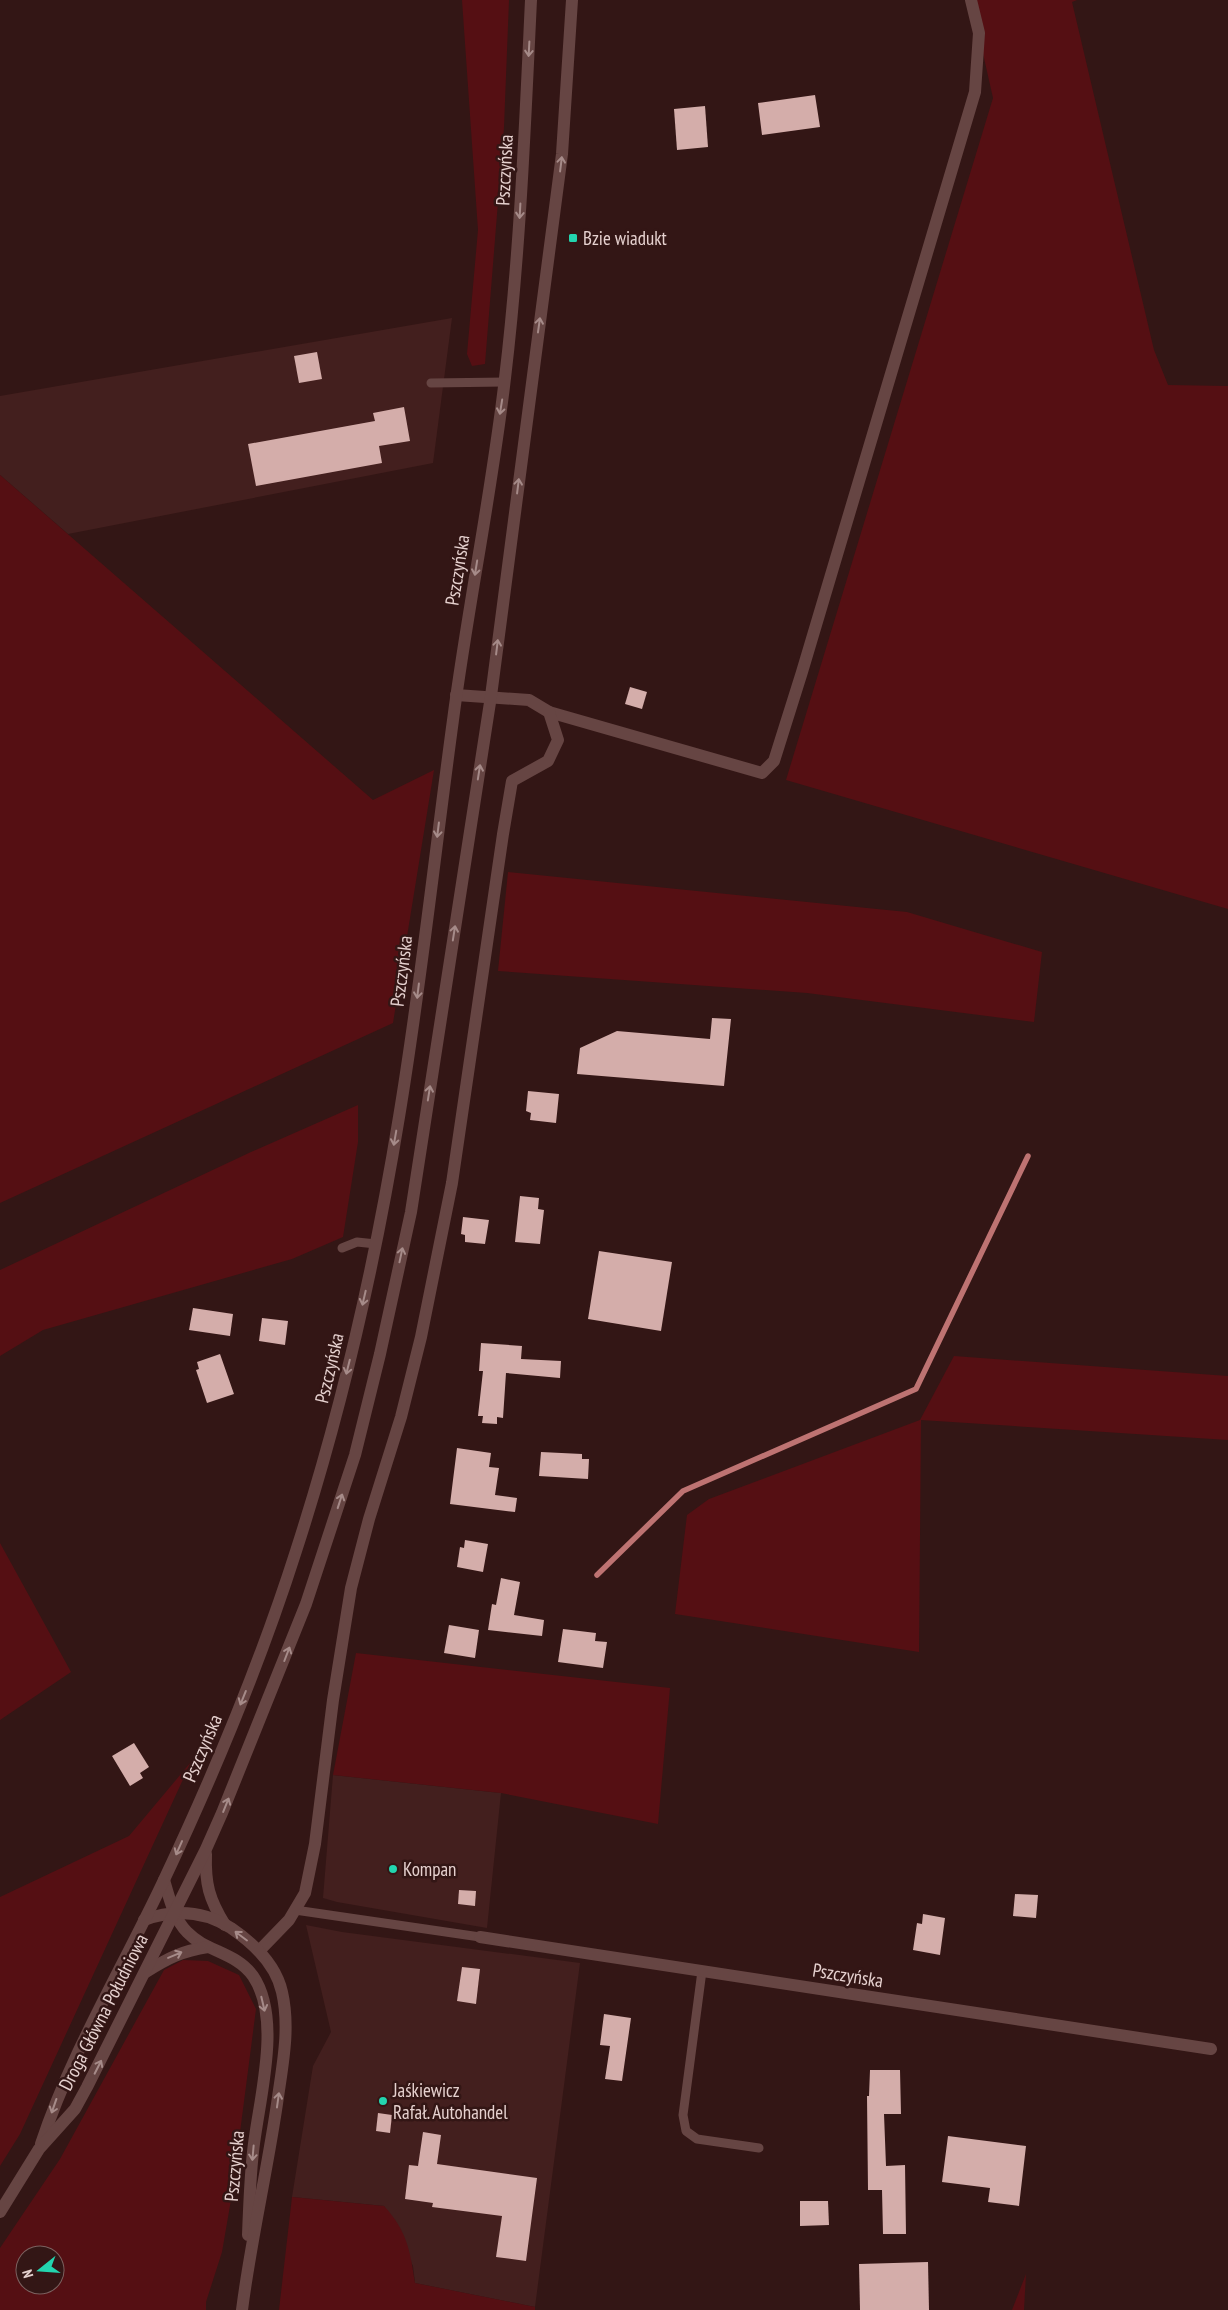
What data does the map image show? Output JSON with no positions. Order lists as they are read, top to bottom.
{
  "streets": {
    "main road": ["Pszczyńska", "Droga Główna Południowa"]
  },
  "crossings": [
    ["Pszczyńska", "Droga Główna Południowa"]
  ],
  "places": {
    "transit": ["Bzie wiadukt"],
    "other": ["Kompan", "Jaśkiewicz Rafał. Autohandel"]
  },
  "north": "left"
}
